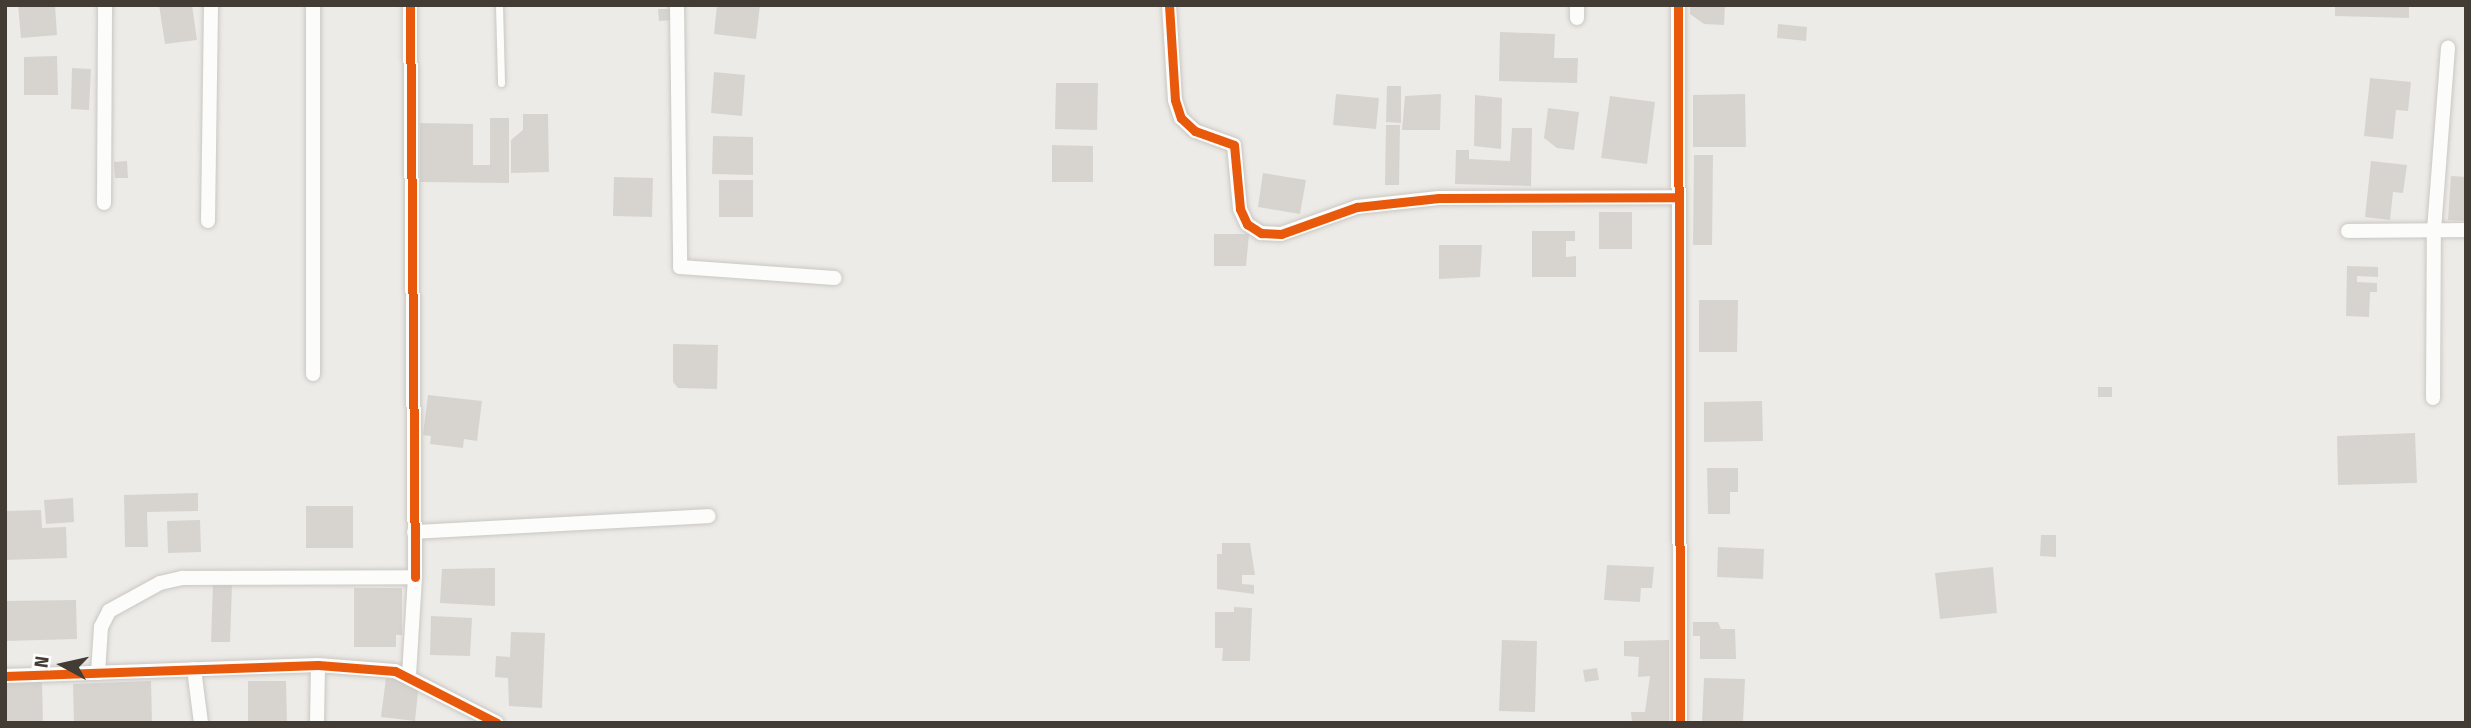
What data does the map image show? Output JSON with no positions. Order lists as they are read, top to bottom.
{
  "north": "left"
}
